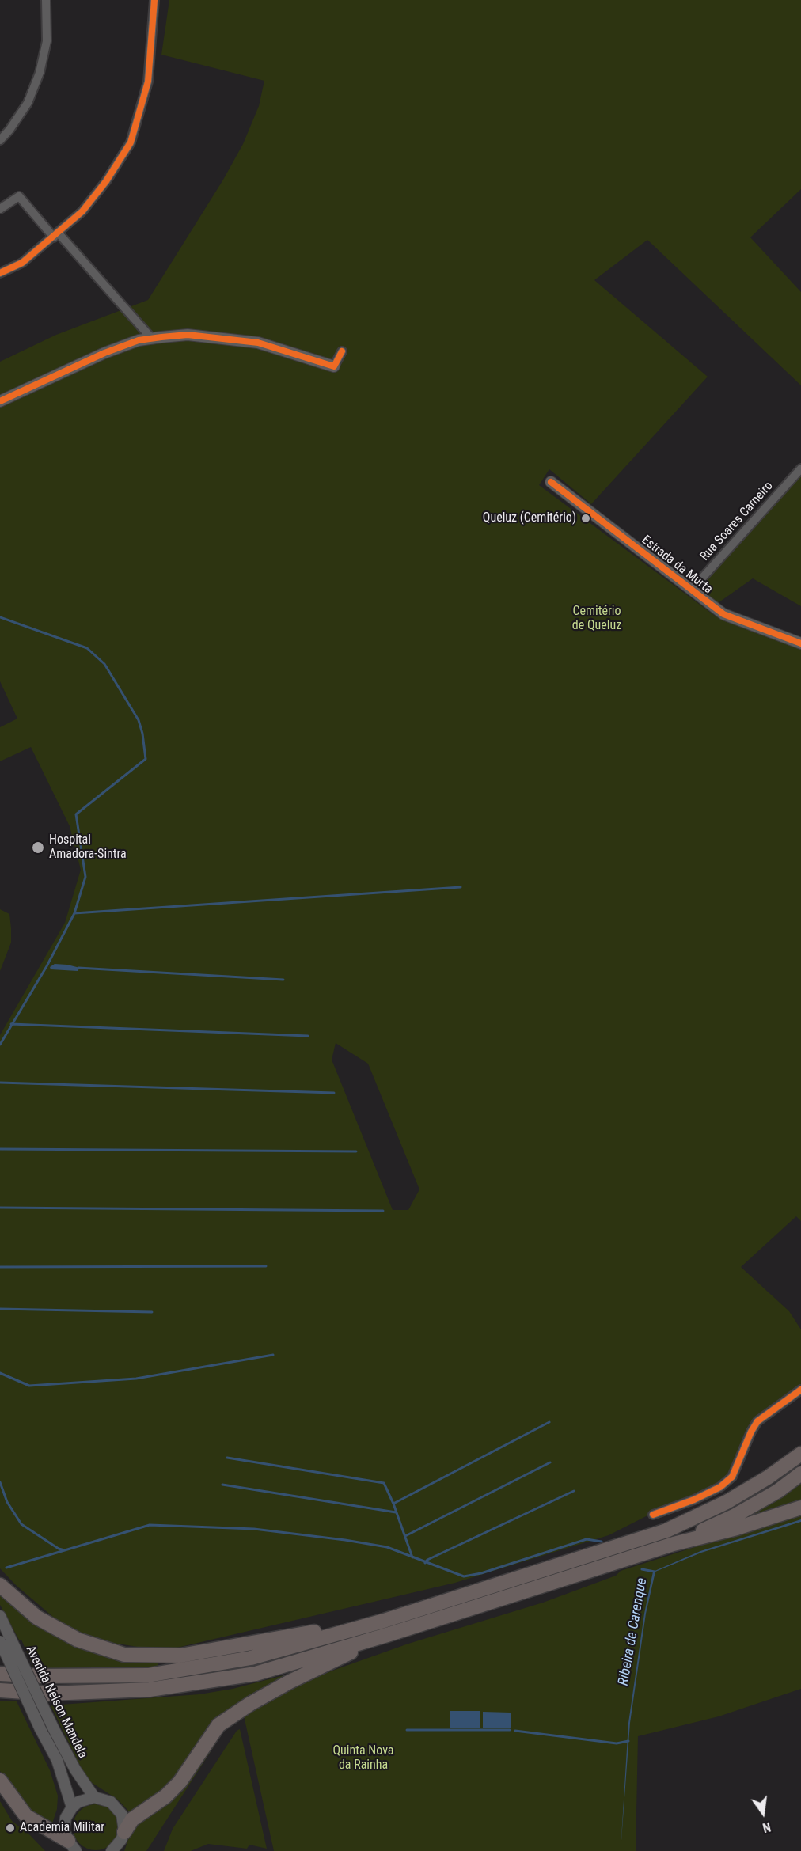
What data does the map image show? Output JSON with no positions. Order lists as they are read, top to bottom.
{
  "streets": {
    "street": ["Rua Soares Carneiro", "Estrada da Murta", "Avenida Nelson Mandela"]
  },
  "crossings": [
    ["Rua Soares Carneiro", "Estrada da Murta"]
  ],
  "water": ["Ribeira de Carenque"],
  "parks": ["Cemitério de Queluz", "Quinta Nova da Rainha"],
  "places": ["Queluz (Cemitério)", "Hospital Amadora-Sintra", "Academia Militar"],
  "north": "bottom"
}
